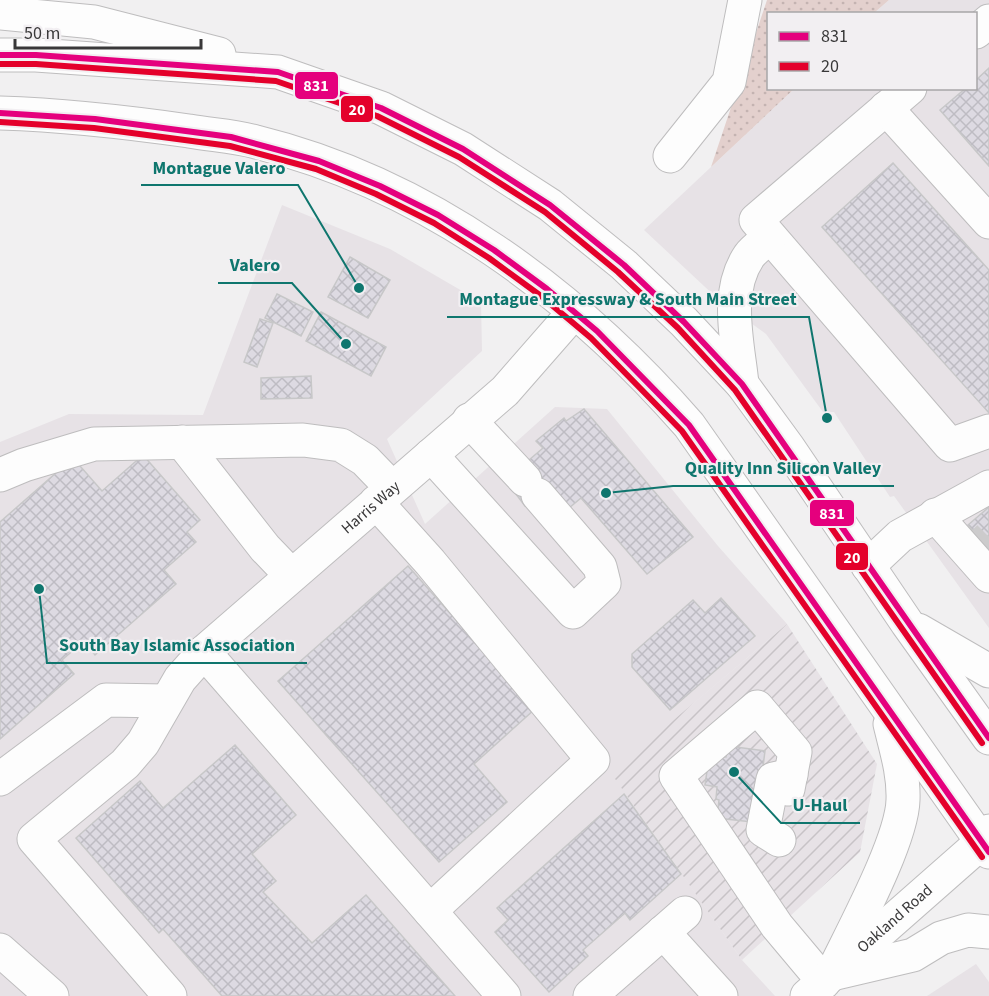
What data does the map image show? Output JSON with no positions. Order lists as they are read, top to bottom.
{
  "streets": {
    "main road": ["Harris Way", "Oakland Road"]
  },
  "places": [
    "Montague Valero",
    "Valero",
    "Montague Expressway & South Main Street",
    "Quality Inn Silicon Valley",
    "South Bay Islamic Association",
    "U-Haul"
  ],
  "lines": ["transit line 831", "transit line 20"],
  "legend": ["831", "20"],
  "scale_bar": "50 m"
}
